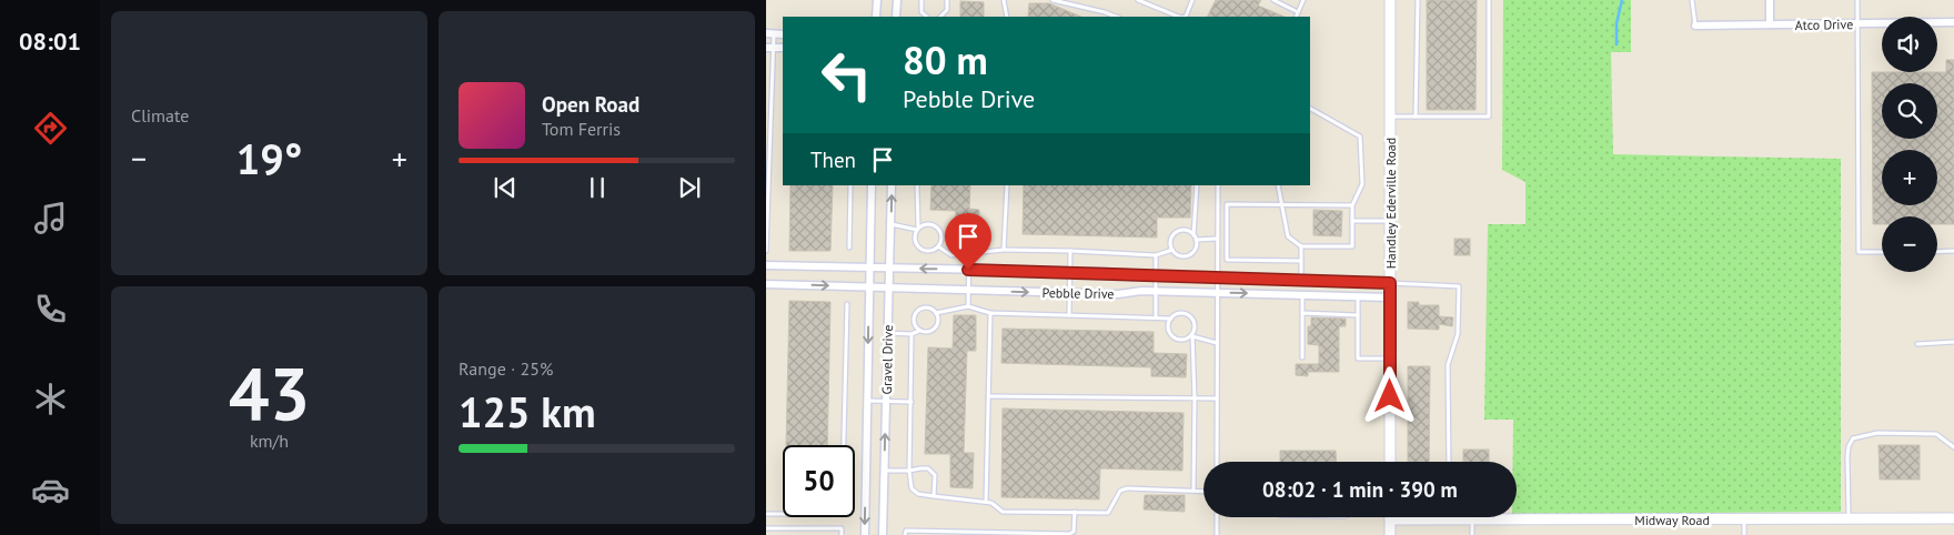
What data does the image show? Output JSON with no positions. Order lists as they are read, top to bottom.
{
  "streets": {
    "main road": ["Handley Ederville Road", "Midway Road"],
    "street": ["Atco Drive", "Pebble Drive", "Gravel Drive"]
  },
  "crossings": [
    ["Handley Ederville Road", "Pebble Drive"],
    ["Pebble Drive", "Gravel Drive"]
  ],
  "page": {
    "tabs": "08:01",
    "tile": [
      "Climate",
      ["43", "km/h"],
      ["Range · 25%", "125 km"]
    ],
    "map_buttons": ["+", "−"],
    "turn": ["80 m", "Pebble Drive"],
    "song": ["Open Road", "Tom Ferris"],
    "then": "Then",
    "heat": ["−", "19°", "+"],
    "limit": "50",
    "trip": "08:02 · 1 min · 390 m"
  }
}
